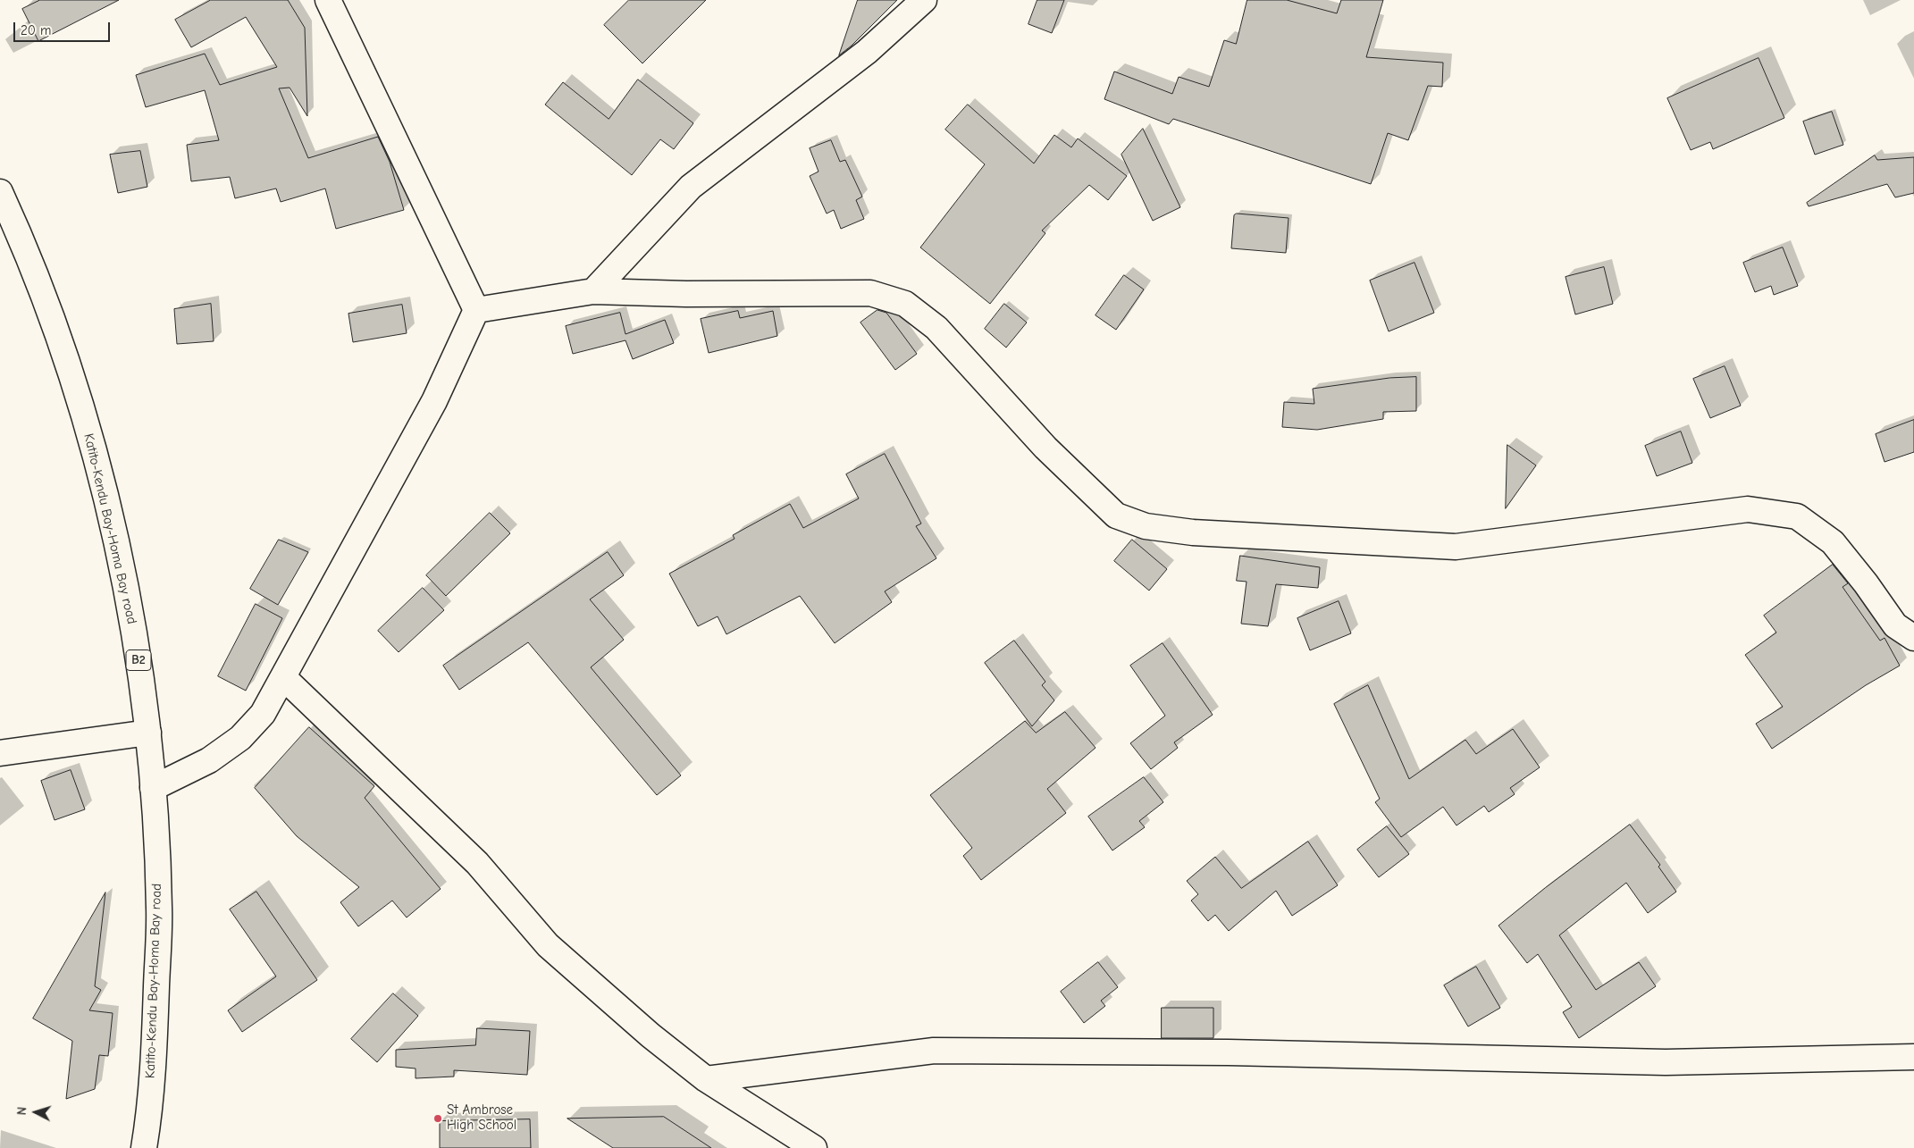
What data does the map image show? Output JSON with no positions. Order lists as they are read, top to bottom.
{
  "streets": {
    "main road": ["Katito-Kendu Bay-Homa Bay road", "B2"]
  },
  "places": ["St Ambrose High School"],
  "scale_bar": "20 m",
  "north": "left"
}
